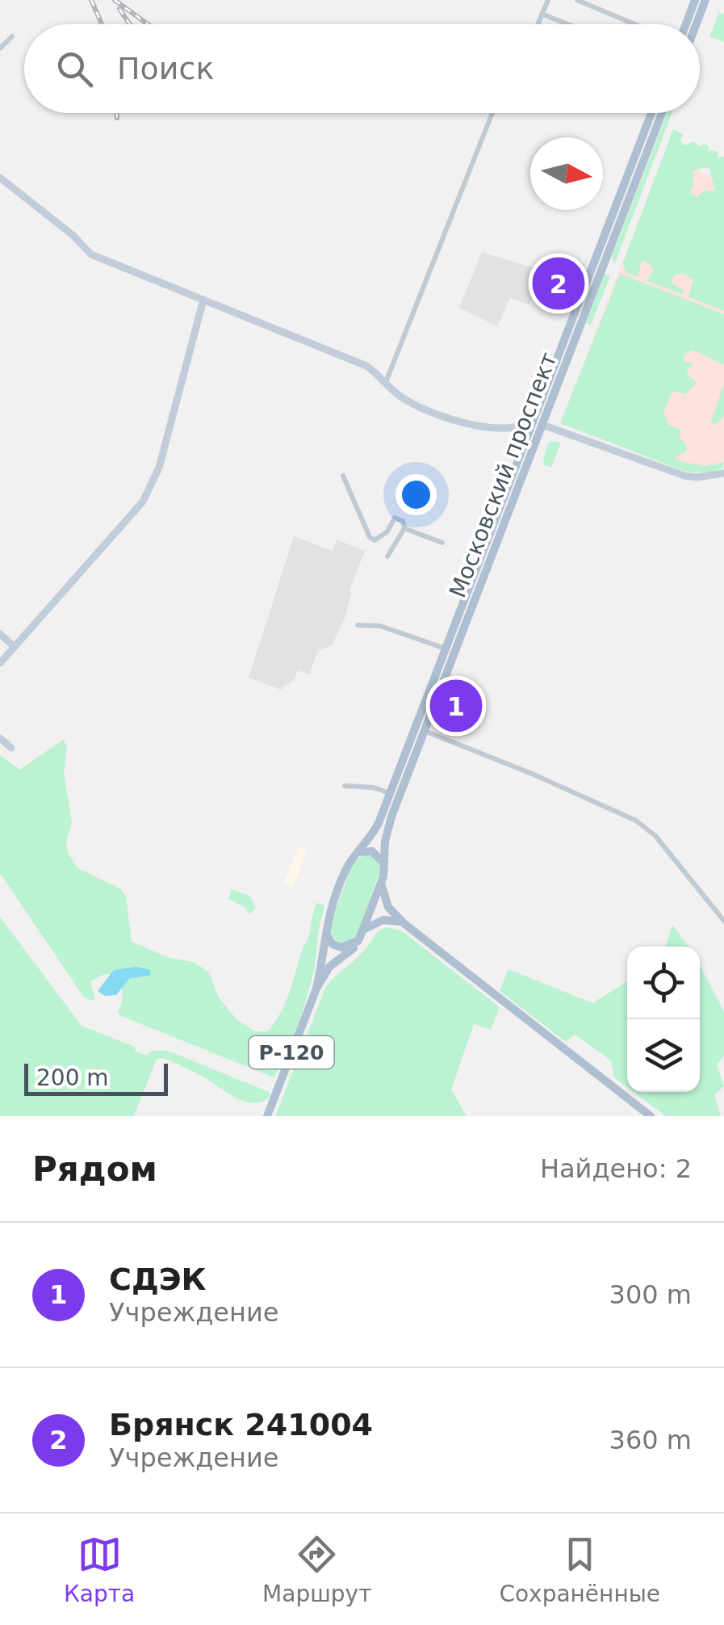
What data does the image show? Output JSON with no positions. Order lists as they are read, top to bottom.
{
  "streets": {
    "main road": ["Московский проспект", "Р-120"]
  },
  "crossings": [
    ["Московский проспект", "Р-120"]
  ],
  "scale_bar": "200 m",
  "north": "right",
  "page": {
    "search": "Поиск",
    "pins": ["2", "1"],
    "scale": "200 m",
    "heading": ["Рядом", "Найдено: 2"],
    "list": [
      {
        "mark": "1",
        "name": "СДЭК",
        "note": "Учреждение",
        "value": "300 m"
      },
      {
        "mark": "2",
        "name": "Брянск 241004",
        "note": "Учреждение",
        "value": "360 m"
      }
    ],
    "nav": ["Карта", "Маршрут", "Сохранённые"]
  }
}
